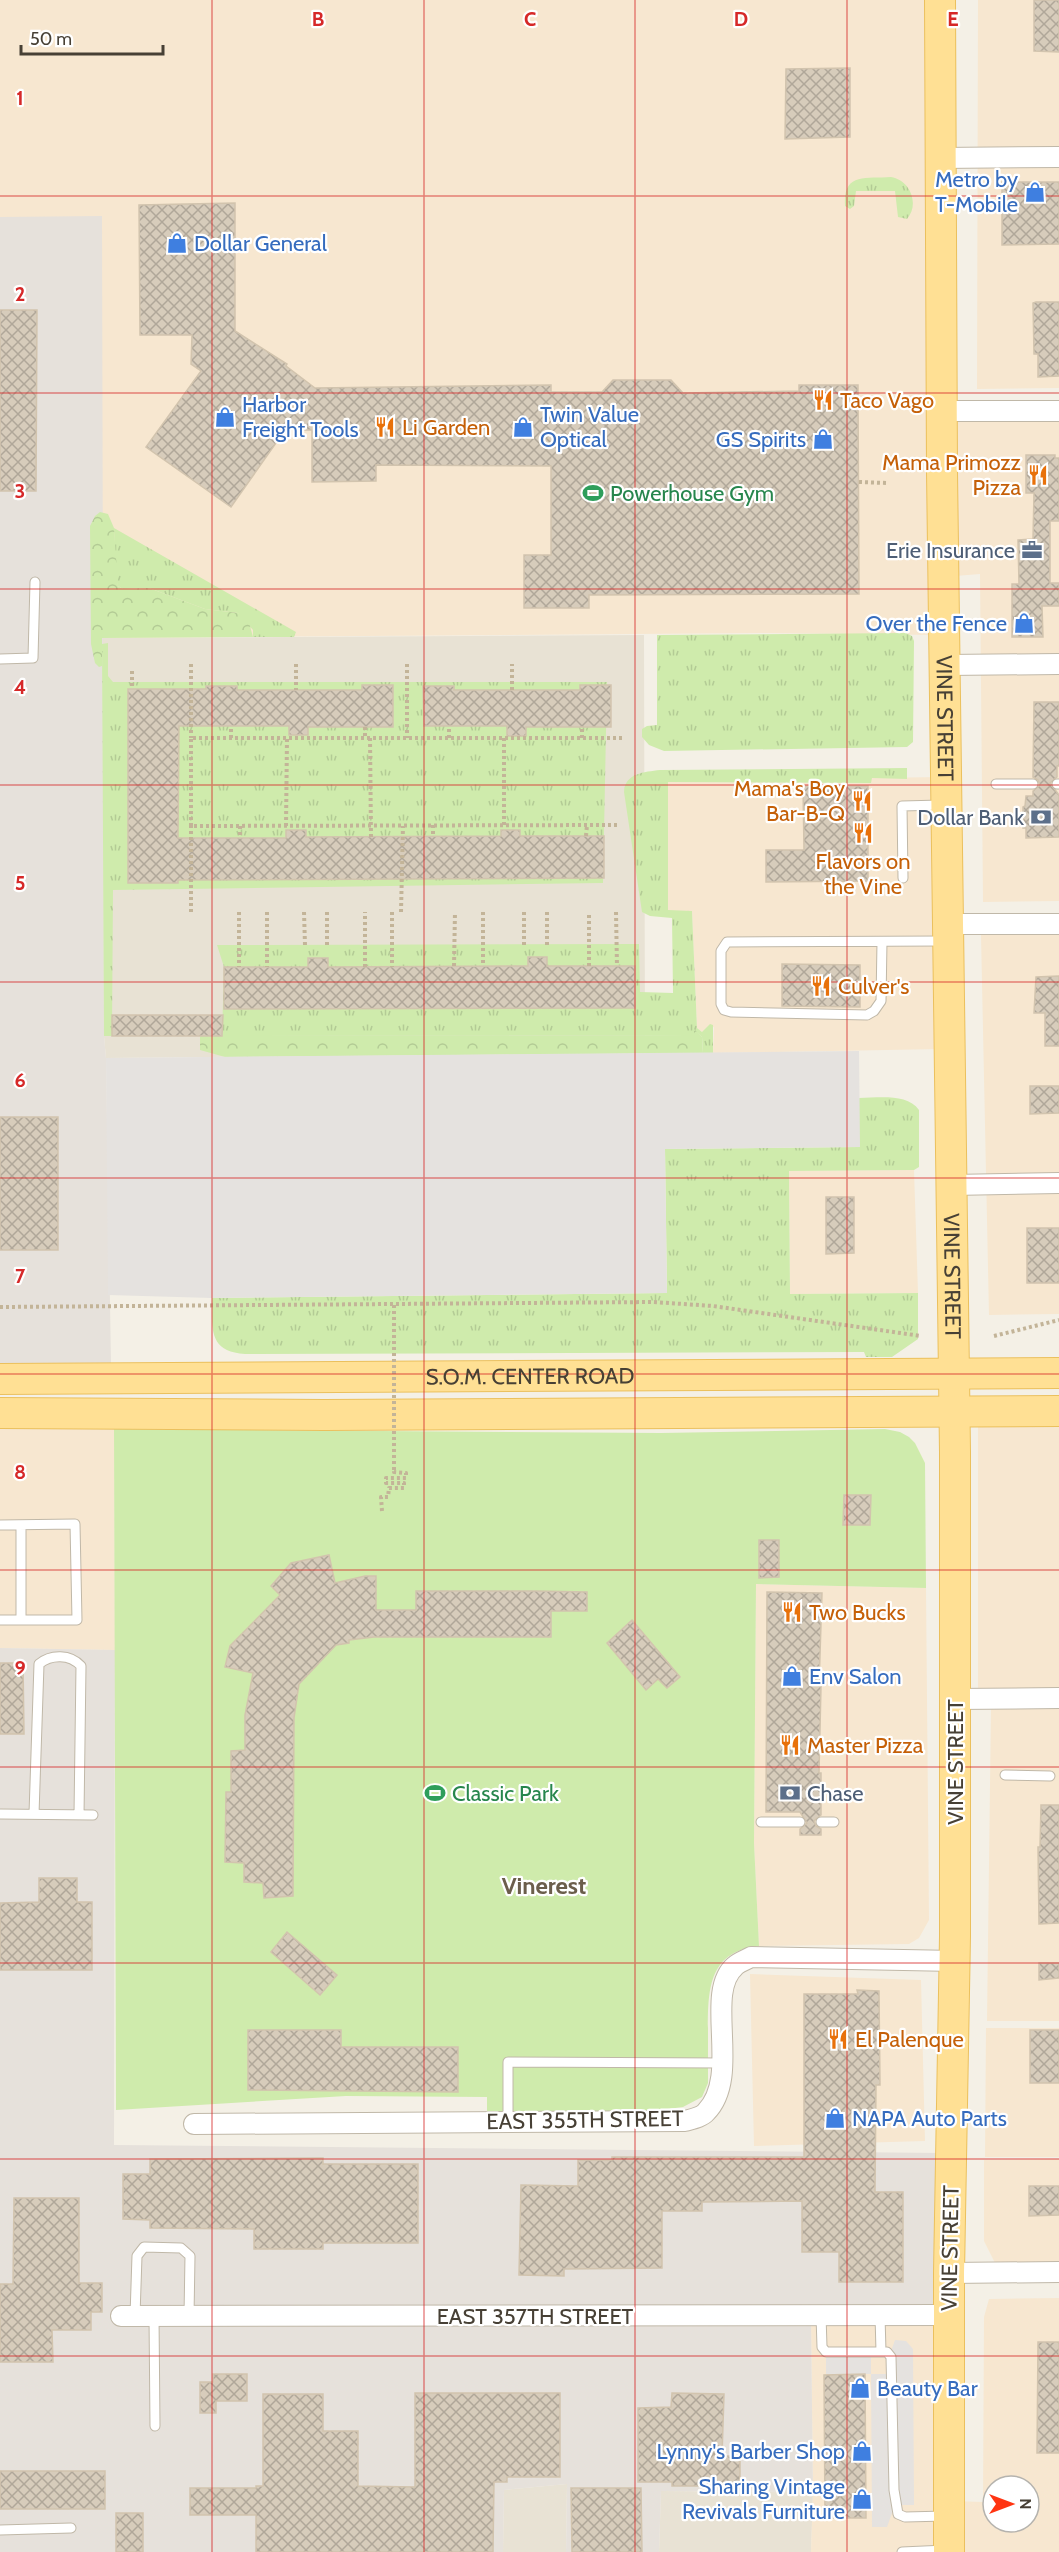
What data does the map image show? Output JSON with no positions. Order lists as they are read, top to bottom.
{
  "streets": {
    "main road": ["VINE STREET", "S.O.M. CENTER ROAD"],
    "street": ["EAST 355TH STREET", "EAST 357TH STREET"]
  },
  "crossings": [
    ["VINE STREET", "S.O.M. CENTER ROAD"],
    ["VINE STREET", "EAST 355TH STREET"],
    ["VINE STREET", "EAST 357TH STREET"]
  ],
  "districts": ["Vinerest"],
  "places": {
    "shop": [
      "Metro by T-Mobile",
      "Dollar General",
      "Harbor Freight Tools",
      "Twin Value Optical",
      "GS Spirits",
      "Over the Fence",
      "Env Salon",
      "NAPA Auto Parts",
      "Beauty Bar",
      "Lynny's Barber Shop",
      "Sharing Vintage Revivals Furniture"
    ],
    "restaurant": [
      "Taco Vago",
      "Li Garden",
      "Mama Primozz Pizza",
      "Mama's Boy Bar-B-Q",
      "Flavors on the Vine",
      "Culver's",
      "Two Bucks",
      "Master Pizza",
      "El Palenque"
    ],
    "sports": ["Powerhouse Gym", "Classic Park"],
    "office": ["Erie Insurance"],
    "bank": ["Dollar Bank", "Chase"]
  },
  "scale_bar": "50 m",
  "north": "right",
  "grid": {
    "columns": [
      "B",
      "C",
      "D",
      "E"
    ],
    "rows": [
      "1",
      "2",
      "3",
      "4",
      "5",
      "6",
      "7",
      "8",
      "9"
    ]
  }
}
